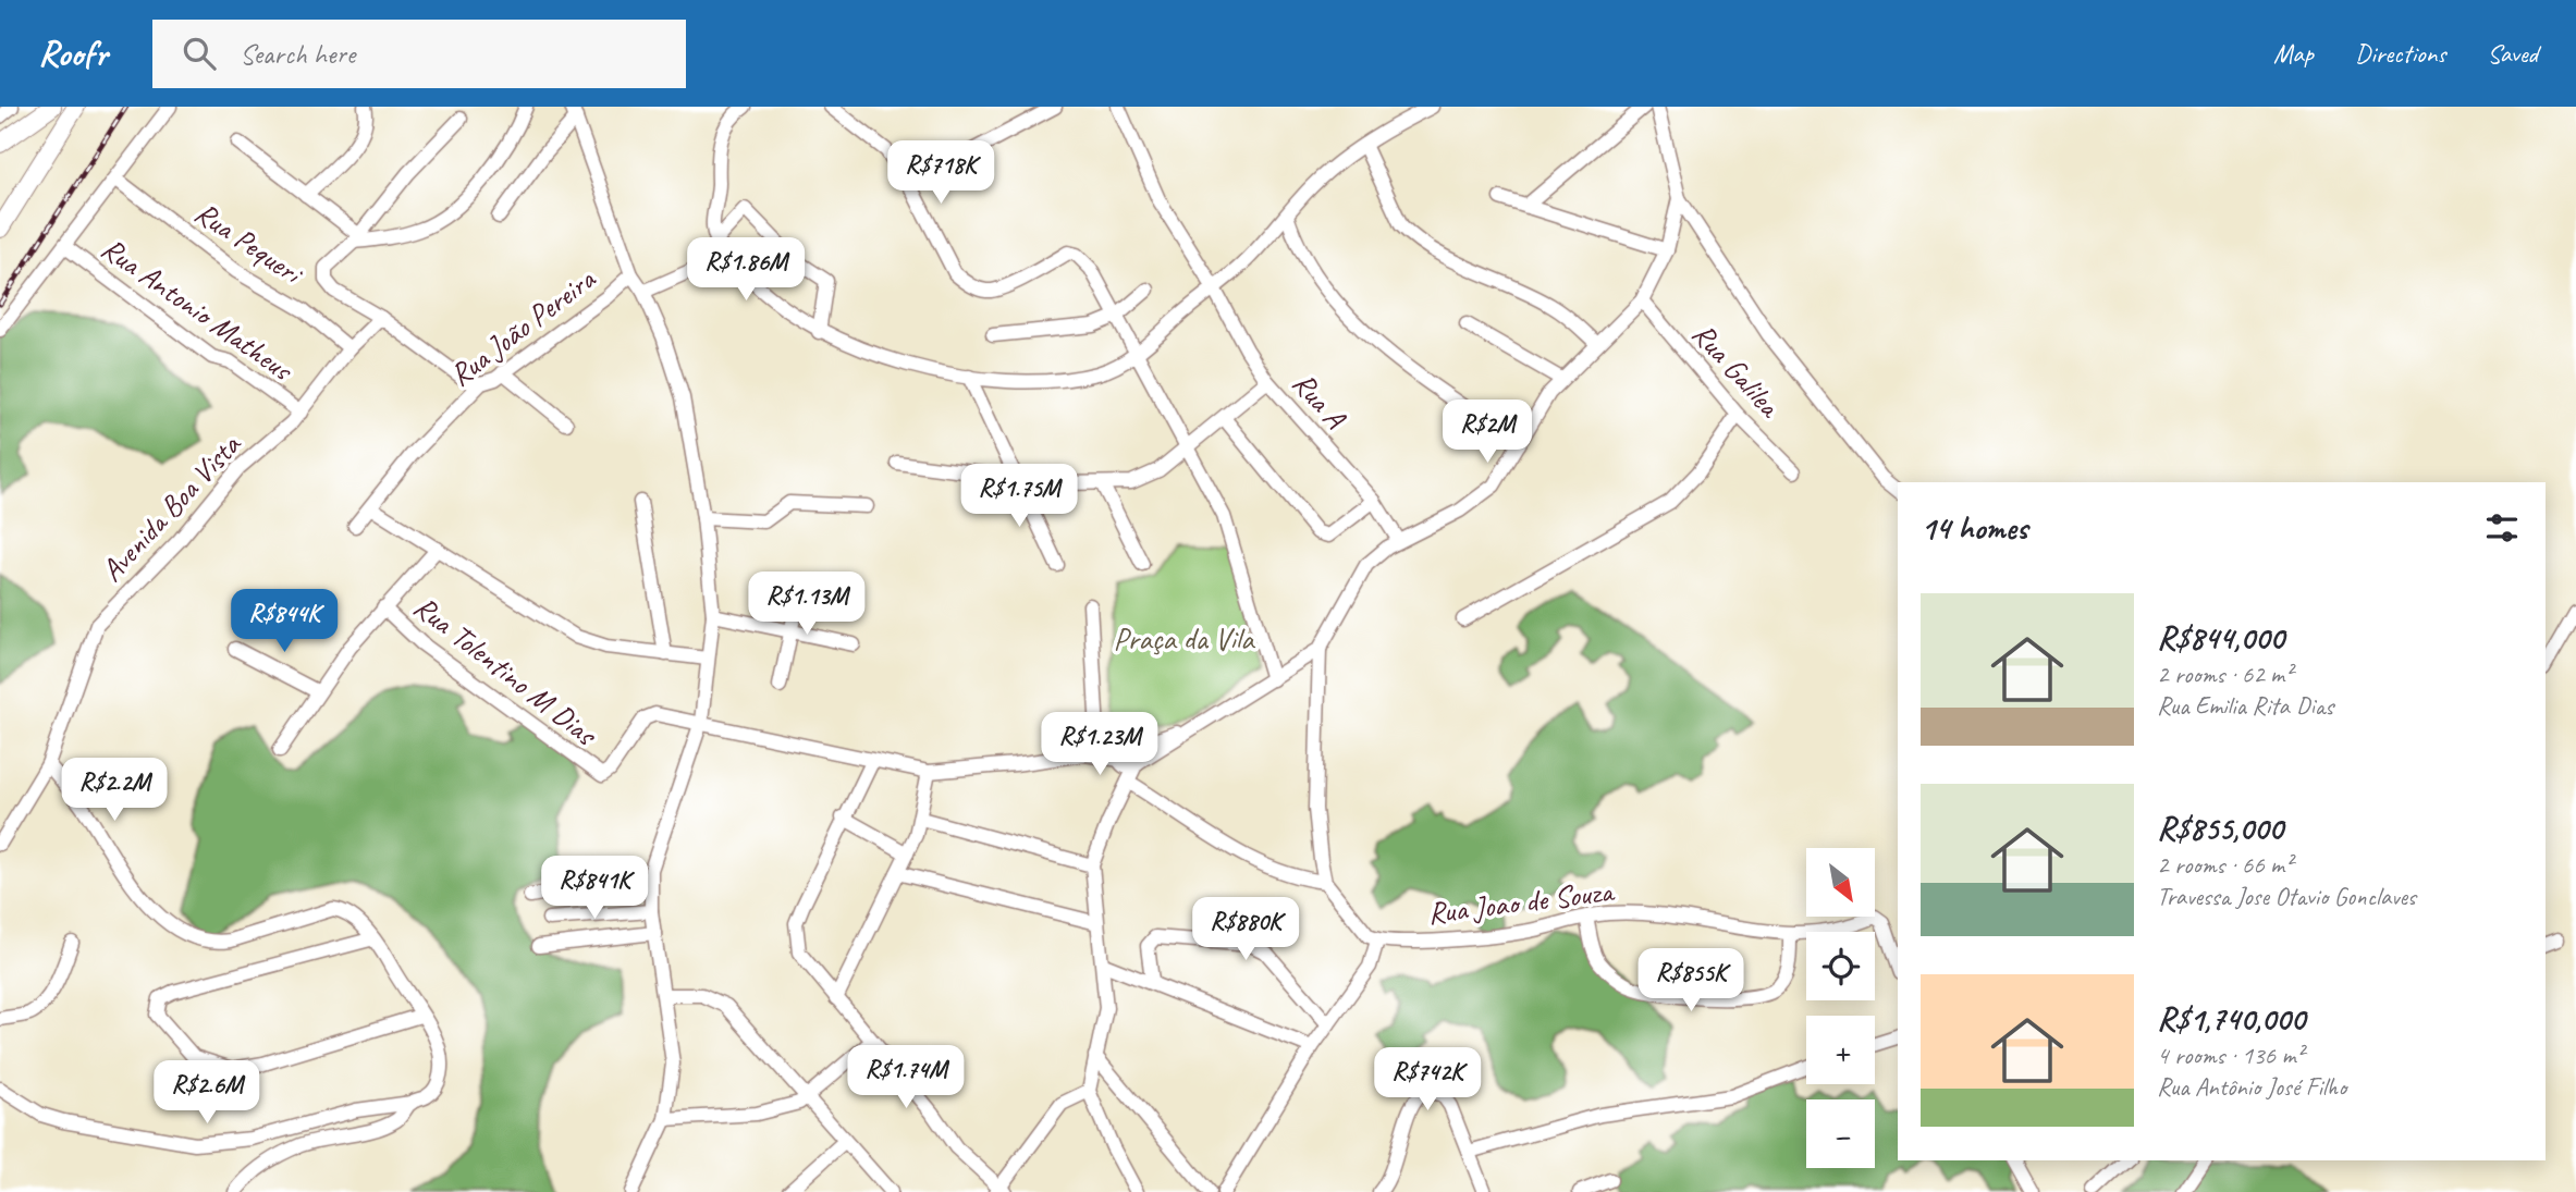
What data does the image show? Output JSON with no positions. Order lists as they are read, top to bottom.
{
  "streets": {
    "street": [
      "Rua Pequeri",
      "Rua Antonio Matheus",
      "Rua João Pereira",
      "Rua Galilea",
      "Rua A",
      "Avenida Boa Vista",
      "Rua Tolentino M Dias",
      "Rua Joao de Souza"
    ]
  },
  "crossings": [
    ["Rua Pequeri", "Avenida Boa Vista"],
    ["Rua Antonio Matheus", "Avenida Boa Vista"]
  ],
  "parks": ["Praça da Vila"],
  "north": "bottom right",
  "page": {
    "header": "Roofr",
    "search": "Search here",
    "nav": ["Map", "Directions", "Saved"],
    "price": [
      "R$718K",
      "R$1.86M",
      "R$2M",
      "R$1.75M",
      "R$1.13M",
      "R$844K",
      "R$1.23M",
      "R$2.2M",
      "R$841K",
      "R$880K",
      "R$855K",
      "R$1.74M",
      "R$742K",
      "R$2.6M"
    ],
    "heading": "14 homes",
    "list": [
      {
        "name": "R$844,000",
        "note": "2 rooms · 62 m² · Rua Emilia Rita Dias"
      },
      {
        "name": "R$855,000",
        "note": "2 rooms · 66 m² · Travessa Jose Otavio Gonclaves"
      },
      {
        "name": "R$1,740,000",
        "note": "4 rooms · 136 m² · Rua Antônio José Filho"
      }
    ],
    "map_buttons": ["+", "−"]
  }
}
